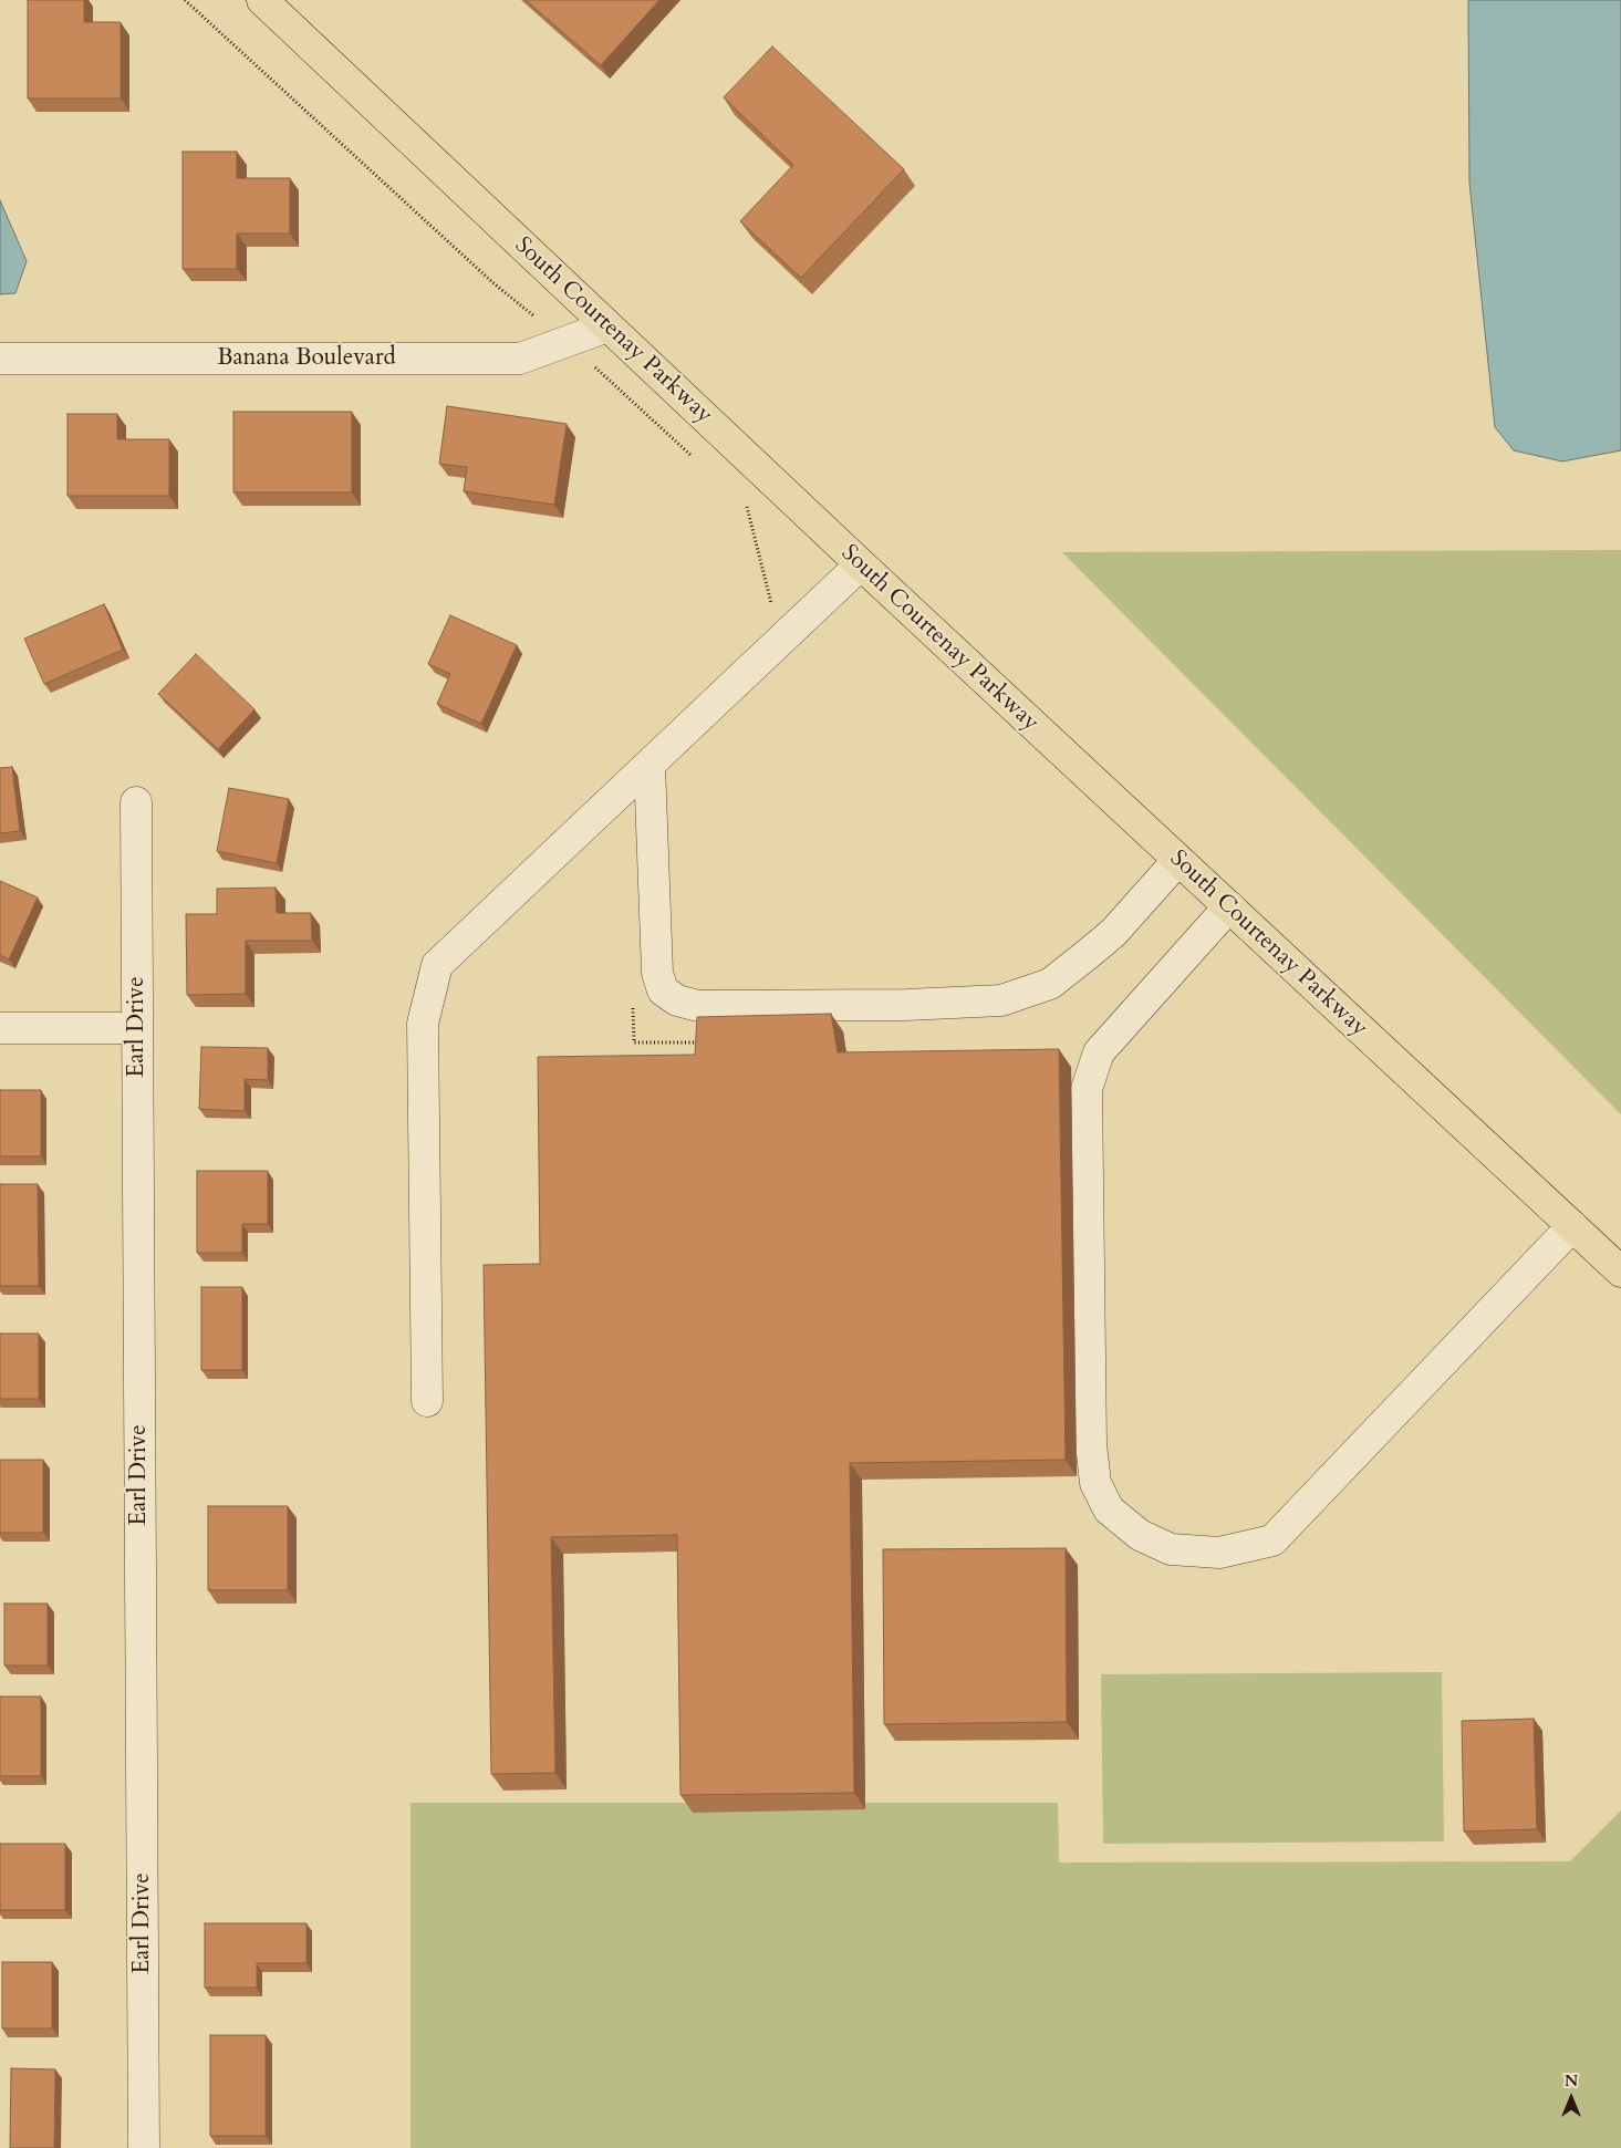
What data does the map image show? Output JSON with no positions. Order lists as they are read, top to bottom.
{
  "streets": {
    "main road": ["South Courtenay Parkway"],
    "street": ["Banana Boulevard", "Earl Drive"]
  },
  "crossings": [
    ["South Courtenay Parkway", "Banana Boulevard"]
  ],
  "north": "top"
}
